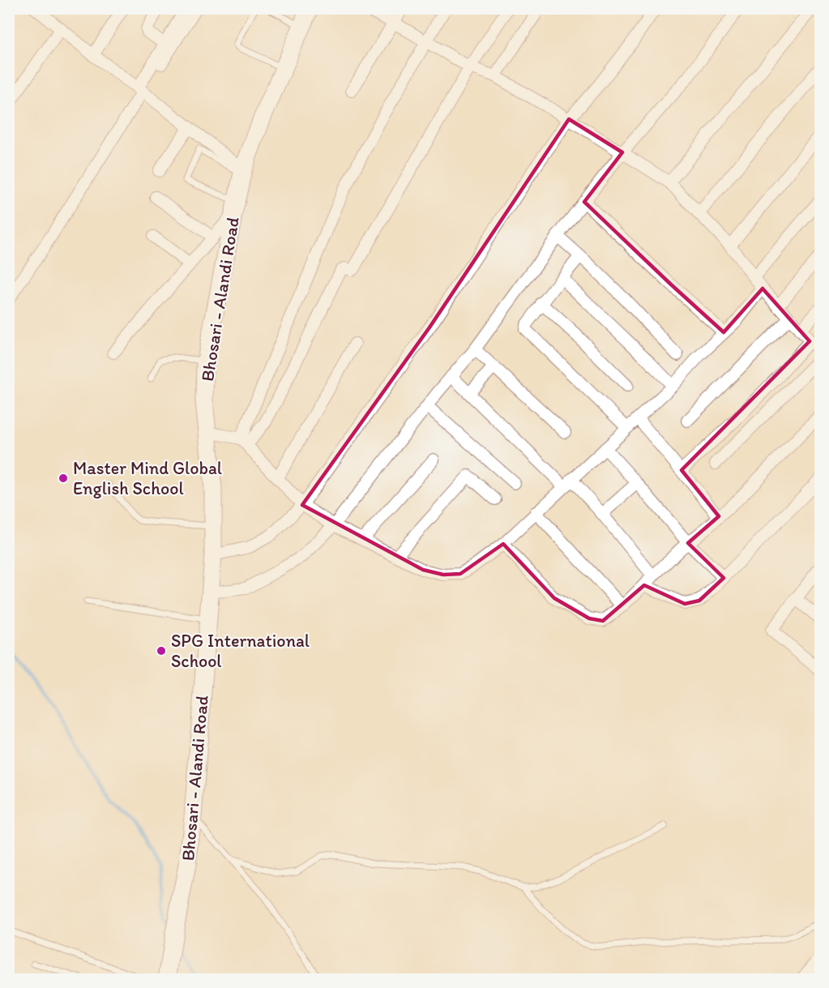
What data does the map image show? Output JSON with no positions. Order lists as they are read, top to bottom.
{
  "streets": {
    "main road": ["Bhosari - Alandi Road"]
  },
  "places": ["Master Mind Global English School", "SPG International School"]
}
